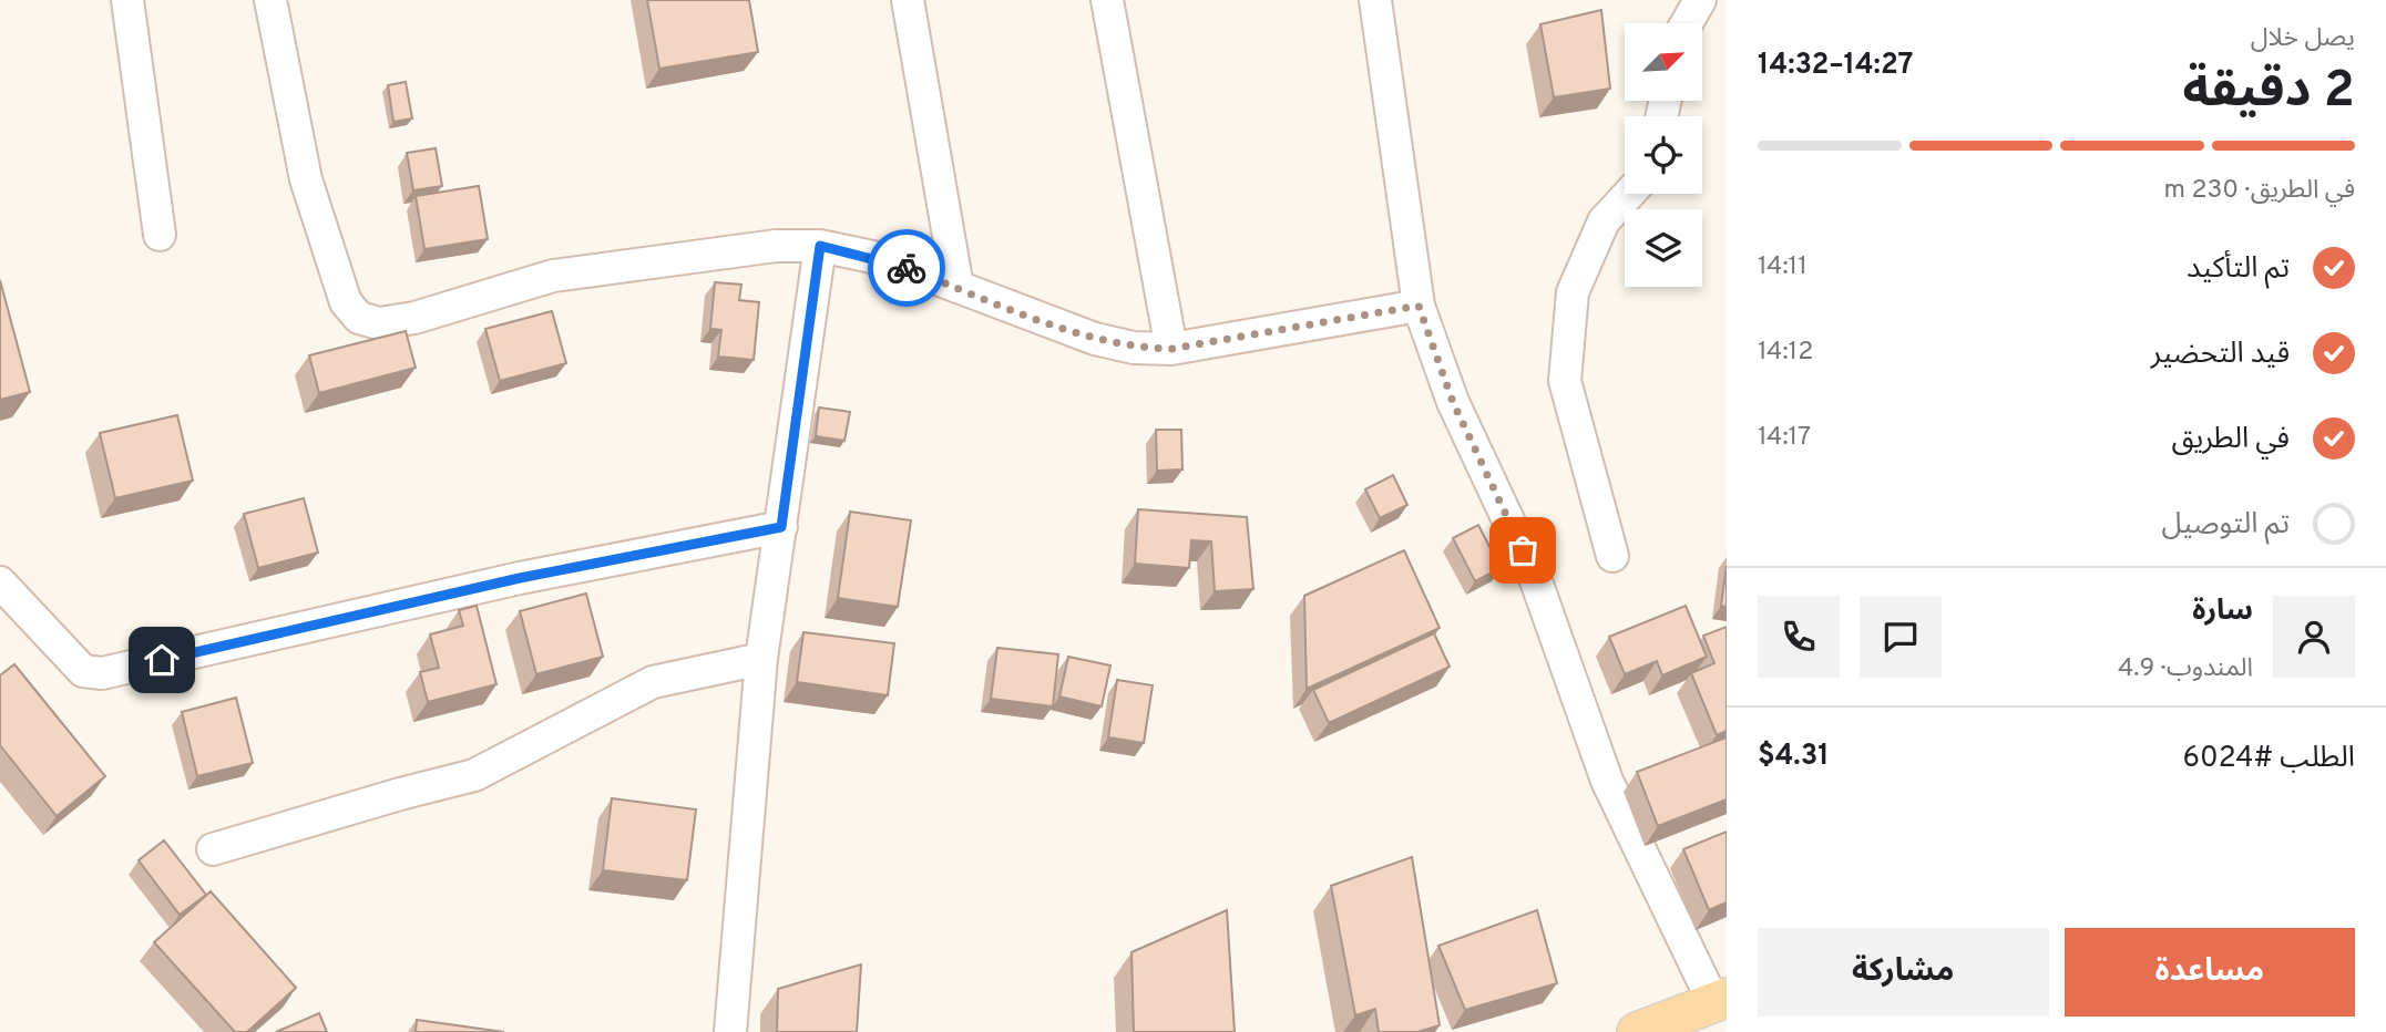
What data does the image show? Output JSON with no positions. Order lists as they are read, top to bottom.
{
  "north": "top right",
  "page": {
    "heading": ["2 دقيقة", "يصل خلال", "14:27–14:32"],
    "panel": [
      "سارة",
      "المندوب · 4.9",
      "الطلب #6024",
      "$4.31"
    ],
    "bar": "في الطريق · 230 m",
    "list": [
      ["تم التأكيد", "14:11"],
      ["قيد التحضير", "14:12"],
      ["في الطريق", "14:17"],
      "تم التوصيل"
    ],
    "buttons": ["مساعدة", "مشاركة"]
  }
}
